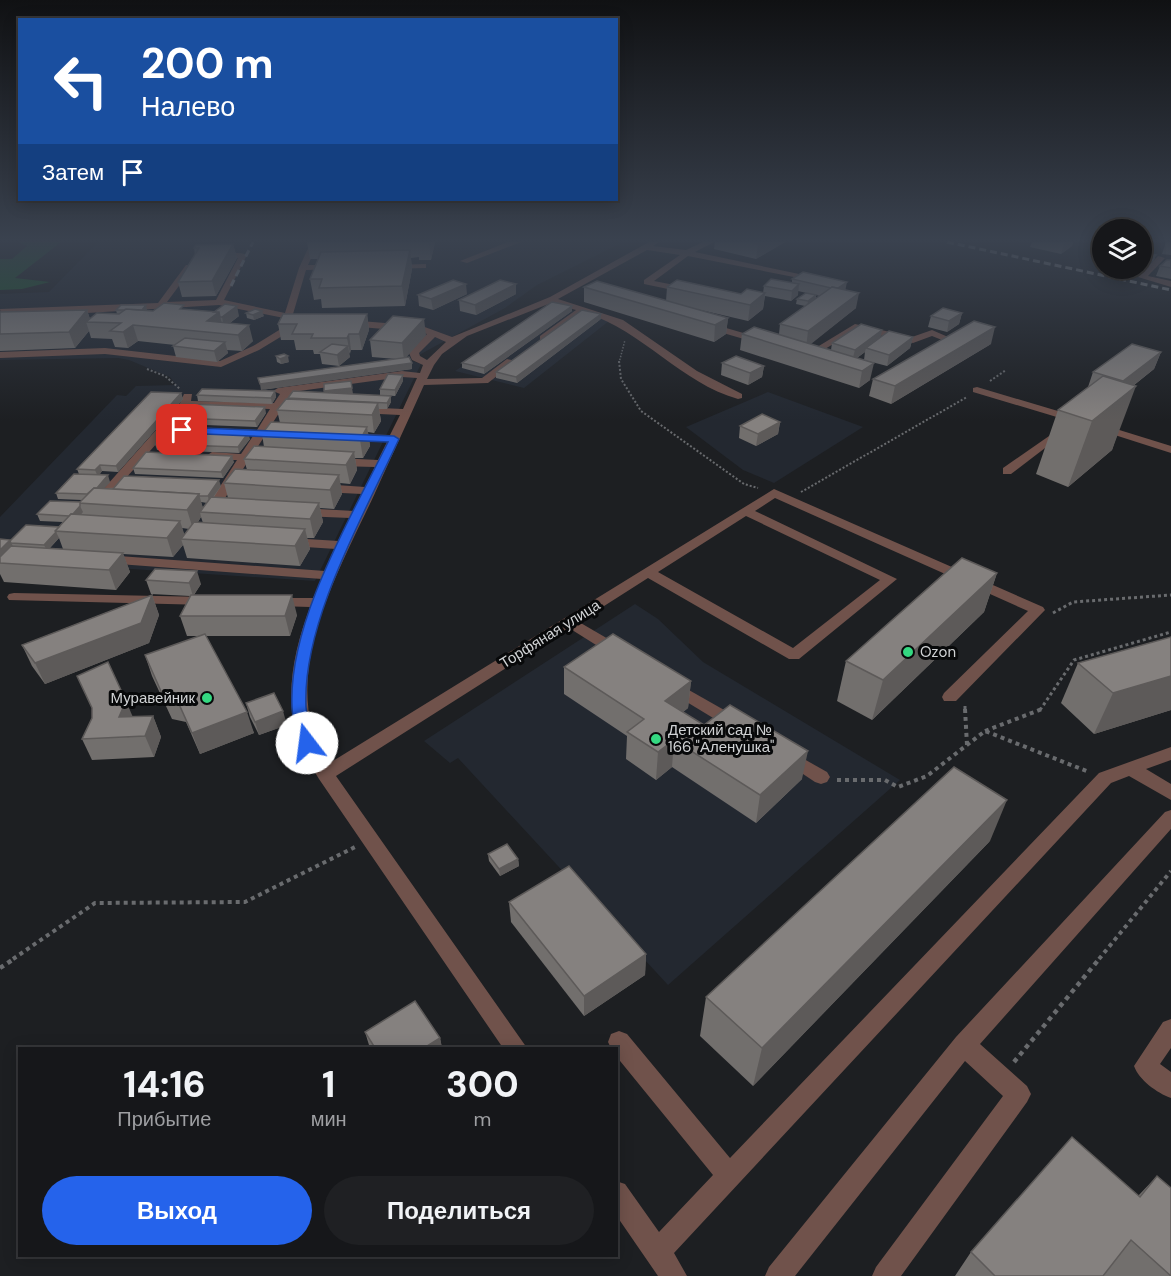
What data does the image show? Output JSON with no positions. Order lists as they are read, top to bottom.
{
  "streets": {
    "street": ["Торфяная улица"]
  },
  "places": ["Ozon", "Муравейник", "Детский сад № 166 \"Аленушка\""],
  "page": {
    "turn": ["200 m", "Налево"],
    "then": "Затем",
    "eta": [
      "14:16",
      "Прибытие",
      "1",
      "мин",
      "300",
      "m"
    ],
    "buttons": ["Выход", "Поделиться"]
  }
}
